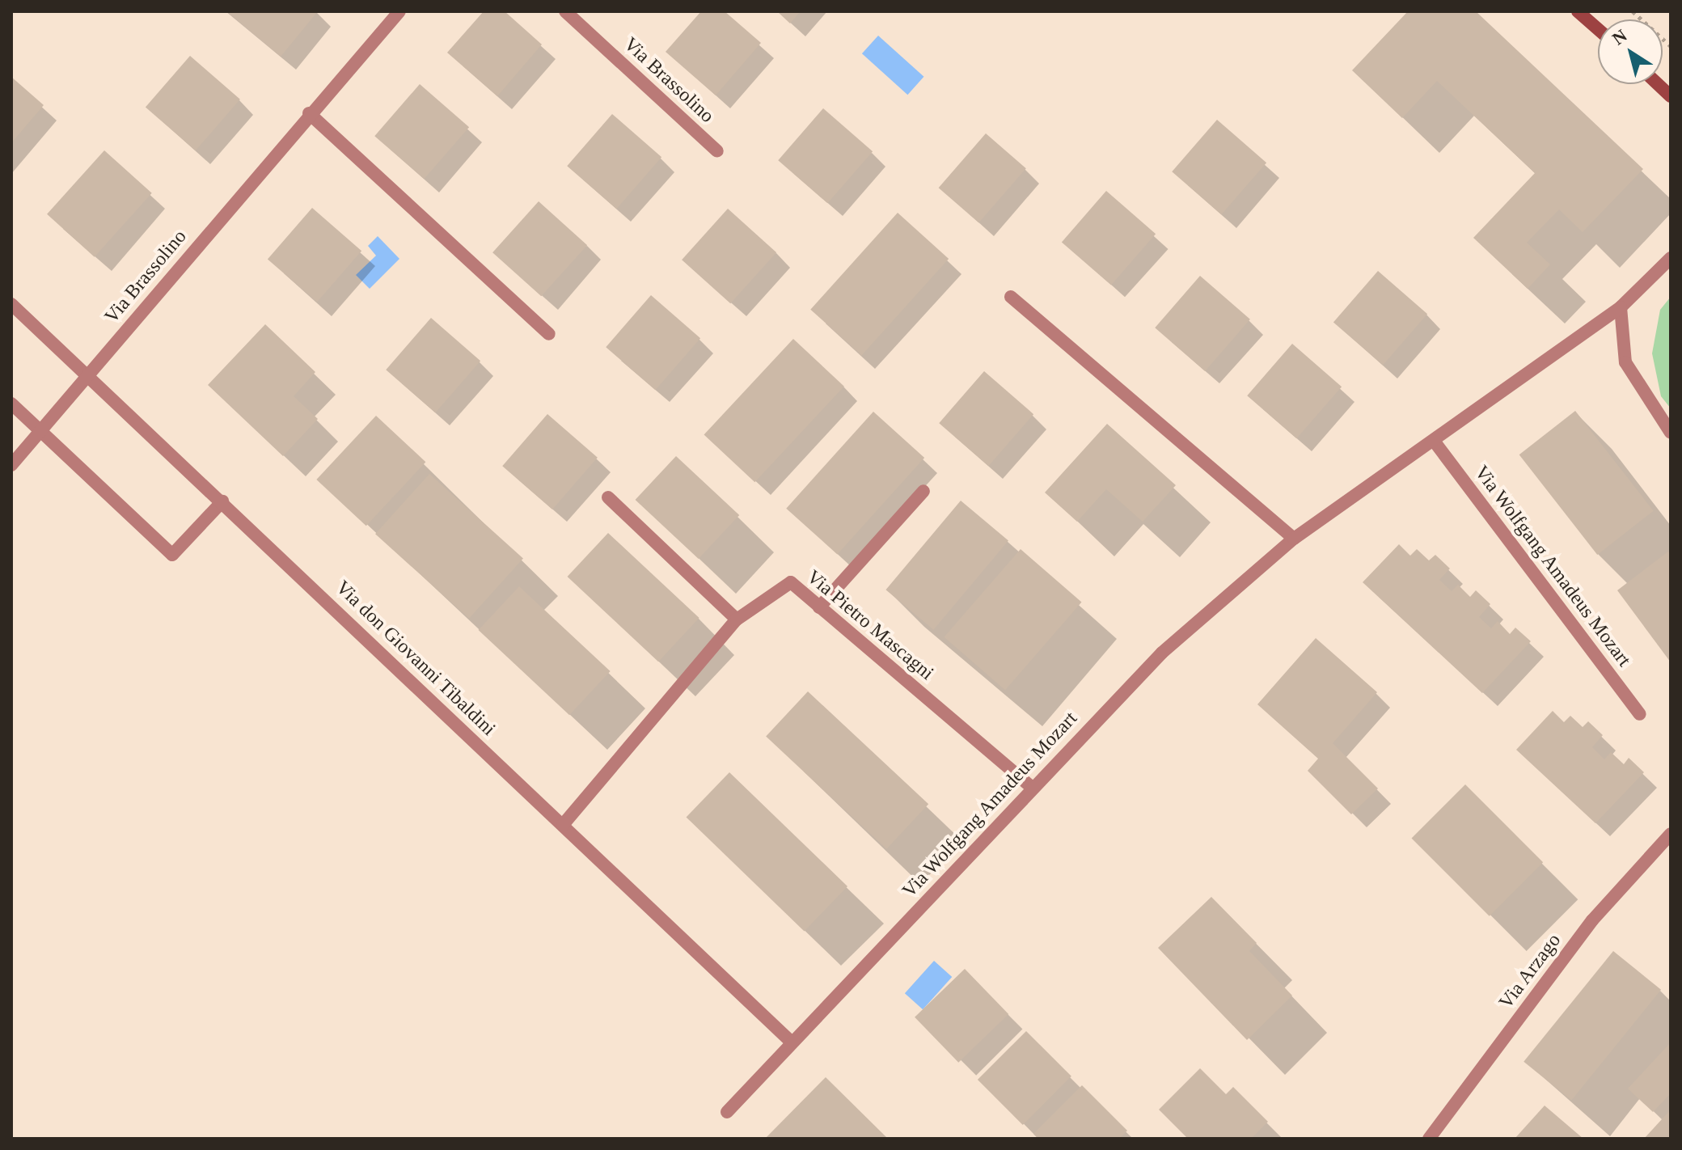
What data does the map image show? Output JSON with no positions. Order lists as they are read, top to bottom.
{
  "streets": {
    "street": [
      "Via Brassolino",
      "Via Wolfgang Amadeus Mozart",
      "Via Pietro Mascagni",
      "Via don Giovanni Tibaldini",
      "Via Arzago"
    ]
  },
  "crossings": [
    ["Via Brassolino", "Via don Giovanni Tibaldini"],
    ["Via Wolfgang Amadeus Mozart", "Via Pietro Mascagni"],
    ["Via Wolfgang Amadeus Mozart", "Via don Giovanni Tibaldini"],
    ["Via Pietro Mascagni", "Via don Giovanni Tibaldini"]
  ],
  "north": "top left"
}
